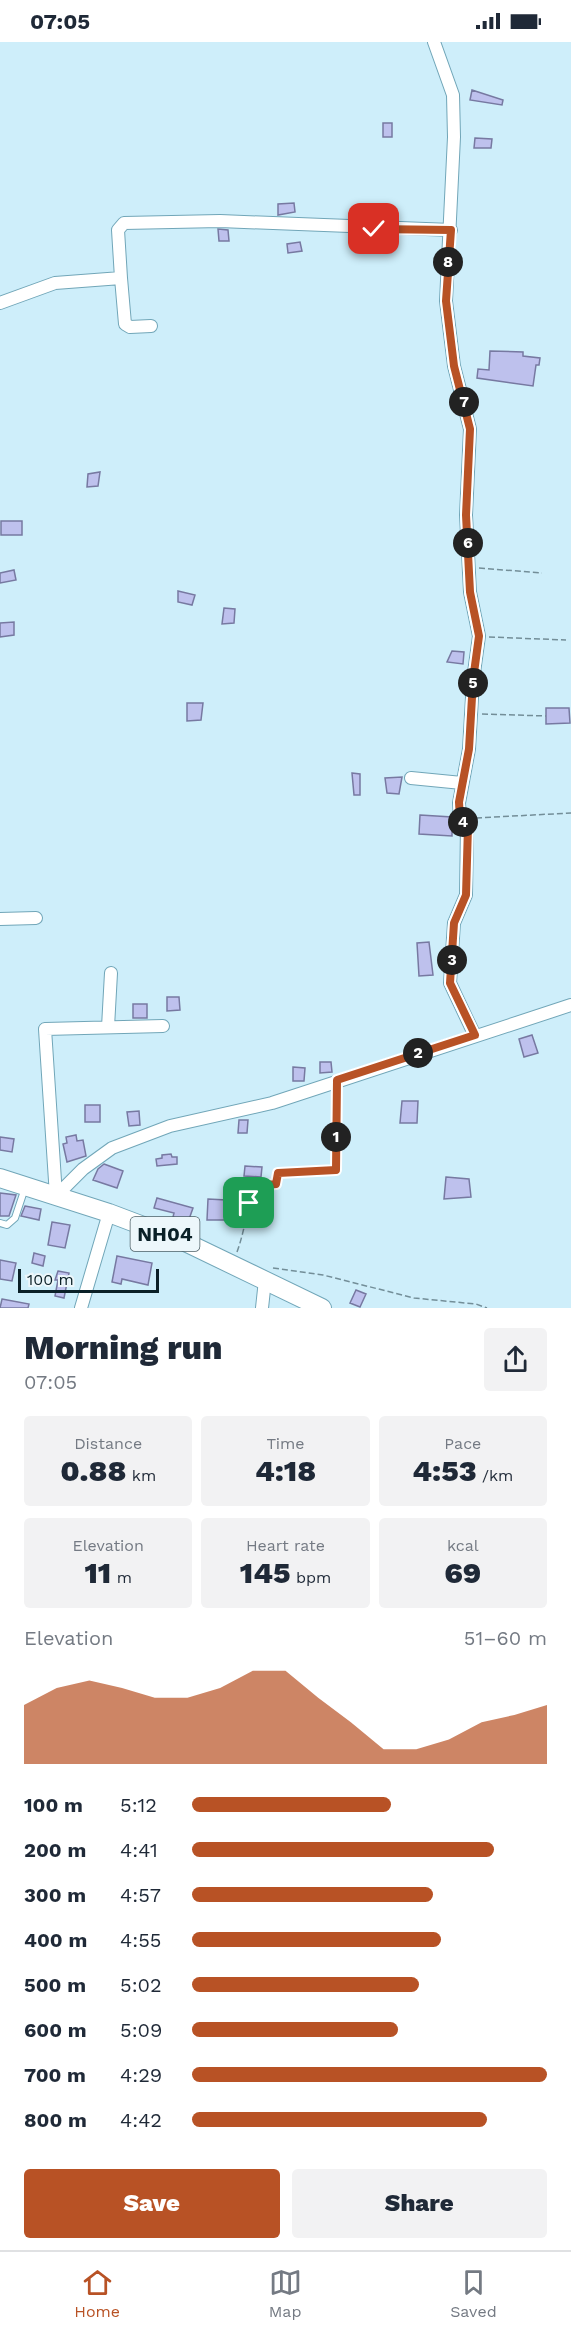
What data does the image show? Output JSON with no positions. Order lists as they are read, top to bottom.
{
  "streets": {
    "main road": ["NH04"]
  },
  "scale_bar": "100 m",
  "page": {
    "status": "07:05",
    "pins": [
      "8",
      "7",
      "6",
      "5",
      "4",
      "3",
      "2",
      "1"
    ],
    "scale": "100 m",
    "heading": ["Morning run", "07:05"],
    "stats": [
      ["Distance", "0.88 km"],
      ["Time", "4:18"],
      ["Pace", "4:53 /km"],
      ["Elevation", "11 m"],
      ["Heart rate", "145 bpm"],
      ["kcal", "69"]
    ],
    "chart": ["Elevation", "51–60 m"],
    "list": [
      {
        "name": "100 m",
        "note": "5:12"
      },
      {
        "name": "200 m",
        "note": "4:41"
      },
      {
        "name": "300 m",
        "note": "4:57"
      },
      {
        "name": "400 m",
        "note": "4:55"
      },
      {
        "name": "500 m",
        "note": "5:02"
      },
      {
        "name": "600 m",
        "note": "5:09"
      },
      {
        "name": "700 m",
        "note": "4:29"
      },
      {
        "name": "800 m",
        "note": "4:42"
      }
    ],
    "buttons": ["Save", "Share"],
    "tabs": ["Home", "Map", "Saved"]
  }
}
